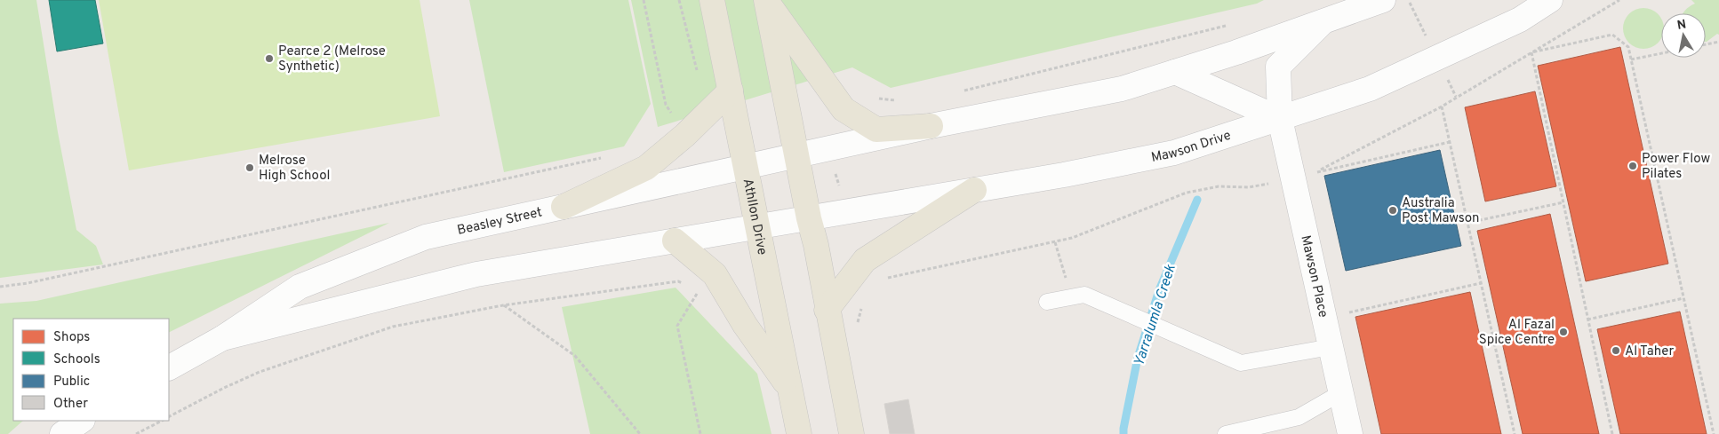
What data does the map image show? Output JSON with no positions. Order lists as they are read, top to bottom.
{
  "streets": {
    "main road": [
      "Mawson Drive",
      "Athllon Drive",
      "Beasley Street",
      "Mawson Place"
    ]
  },
  "crossings": [
    ["Mawson Drive", "Beasley Street"],
    ["Mawson Drive", "Mawson Place"],
    ["Athllon Drive", "Beasley Street"]
  ],
  "water": ["Yarralumla Creek"],
  "places": [
    "Pearce 2 (Melrose Synthetic)",
    "Power Flow Pilates",
    "Melrose High School",
    "Australia Post Mawson",
    "Al Fazal Spice Centre",
    "Al Taher"
  ],
  "legend": [
    "Shops",
    "Schools",
    "Public",
    "Other"
  ],
  "north": "top"
}
